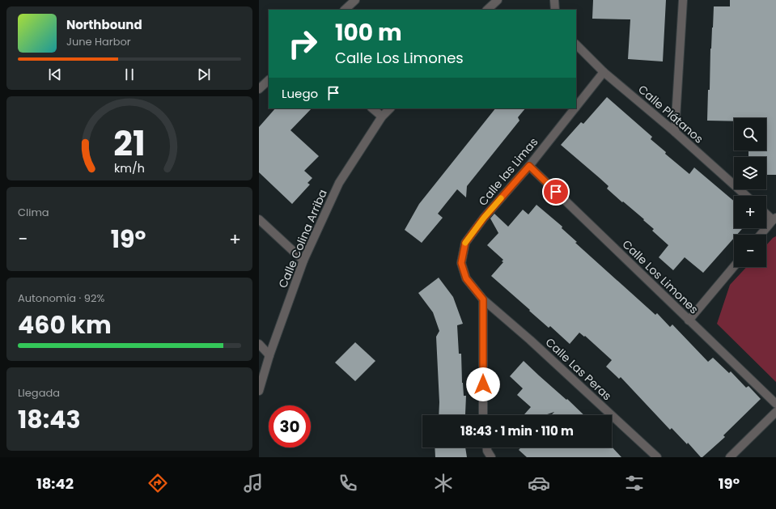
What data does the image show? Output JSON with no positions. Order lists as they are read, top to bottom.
{
  "streets": {
    "street": [
      "Calle Plátanos",
      "Calle las Limas",
      "Calle Colina Arriba",
      "Calle Los Limones",
      "Calle Las Peras"
    ]
  },
  "crossings": [
    ["Calle Plátanos", "Calle las Limas"],
    ["Calle las Limas", "Calle Los Limones"],
    ["Calle las Limas", "Calle Las Peras"]
  ],
  "page": {
    "turn": ["100 m", "Calle Los Limones"],
    "song": ["Northbound", "June Harbor"],
    "then": "Luego",
    "map_buttons": ["+", "−"],
    "tile": [
      "Clima",
      ["Autonomía · 92%", "460 km"],
      ["Llegada", "18:43"]
    ],
    "heat": ["−", "19°", "+"],
    "limit": "30",
    "trip": "18:43 · 1 min · 110 m",
    "tabs": ["18:42", "19°"],
    "gauge": ["21", "km/h"]
  }
}
